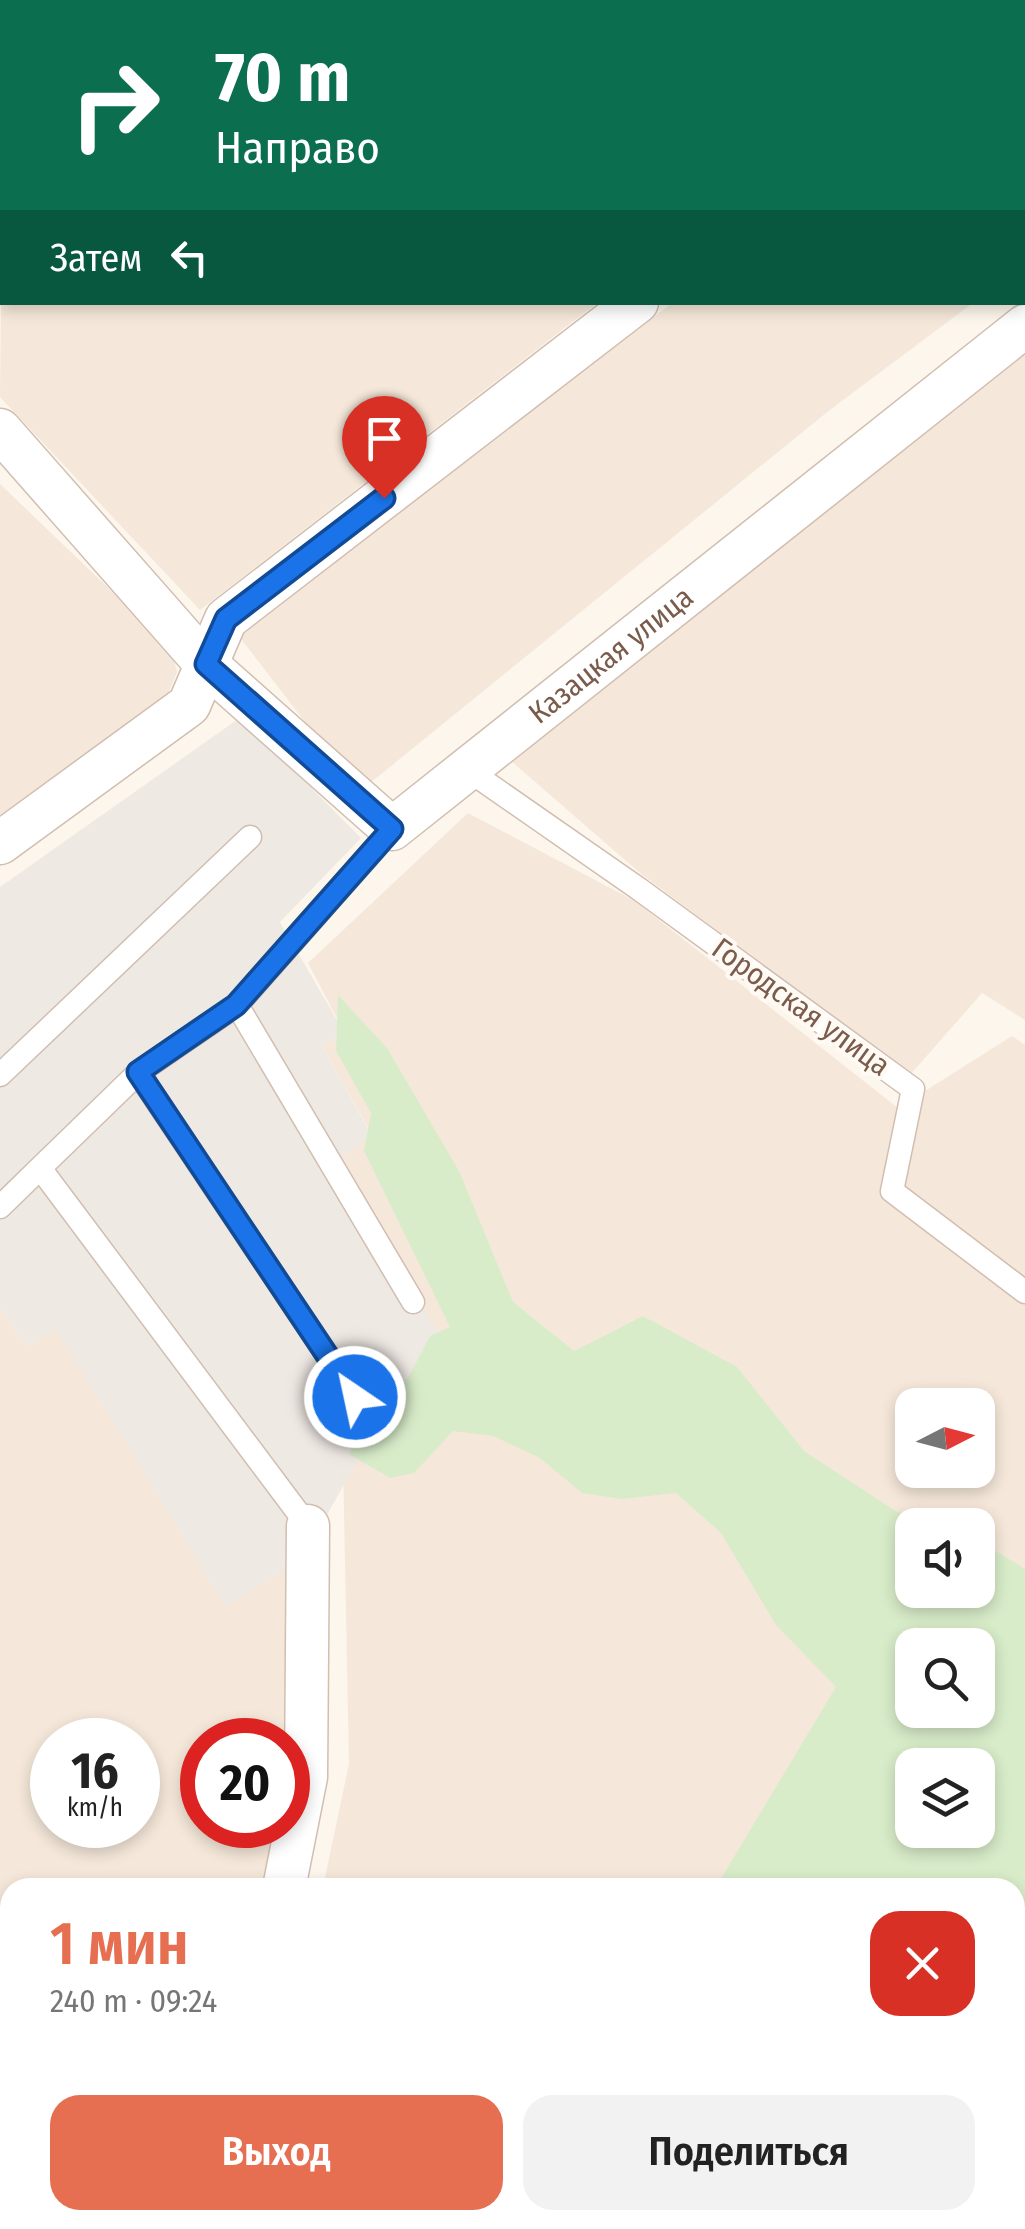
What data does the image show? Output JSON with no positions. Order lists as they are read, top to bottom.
{
  "streets": {
    "street": ["Казацкая улица"],
    "lane": ["Городская улица"]
  },
  "crossings": [
    ["Казацкая улица", "Городская улица"]
  ],
  "north": "right",
  "page": {
    "turn": ["70 m", "Направо"],
    "then": "Затем",
    "speed": "16 km/h",
    "limit": "20",
    "heading": ["1 мин", "240 m · 09:24"],
    "buttons": ["Выход", "Поделиться"]
  }
}
